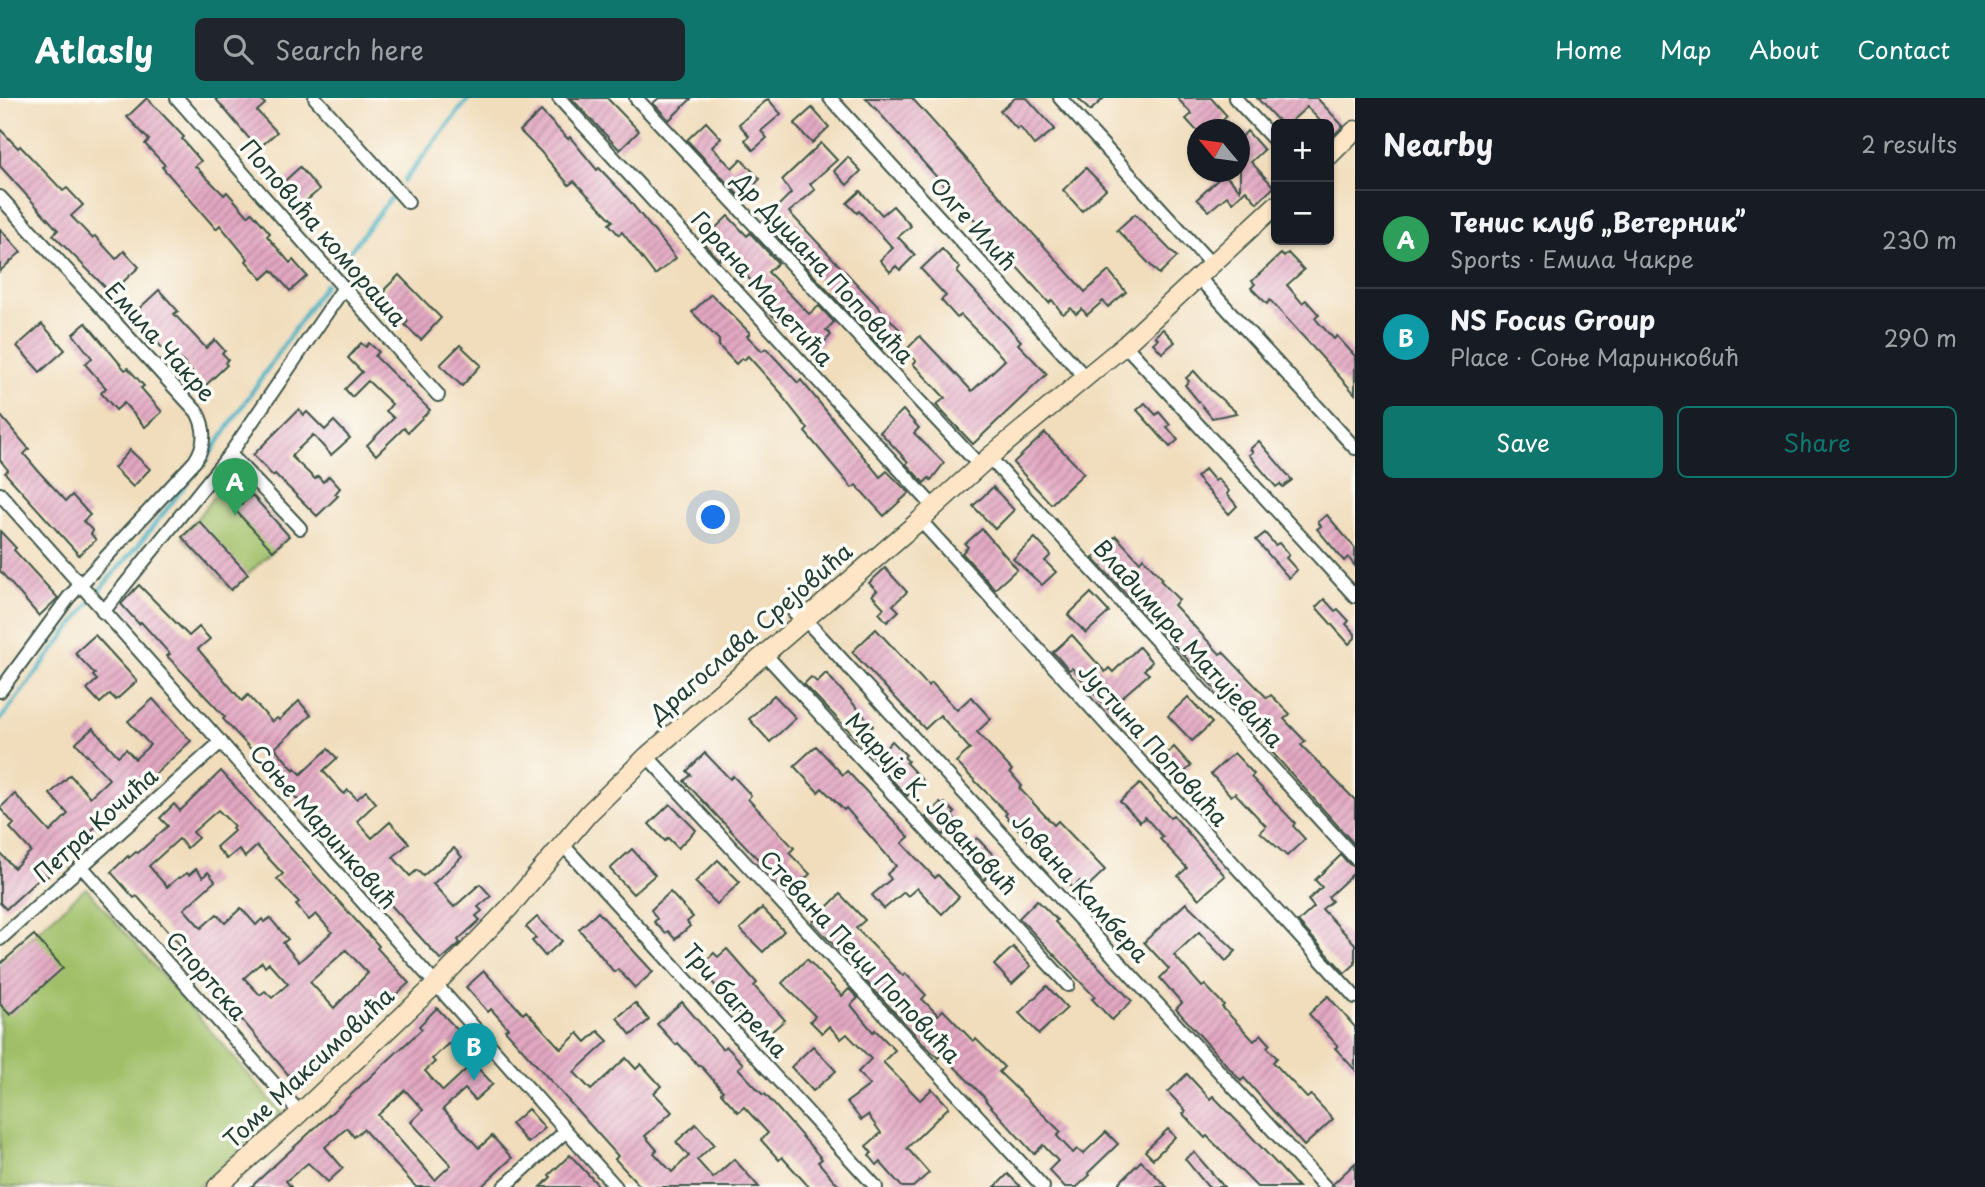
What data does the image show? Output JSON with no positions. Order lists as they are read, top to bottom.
{
  "streets": {
    "street": [
      "Олге Илић",
      "Поповића комораша",
      "Др Душана Поповића",
      "Горана Малетића",
      "Емила Чакре",
      "Драгослава Срејовића",
      "Владимира Матијевића",
      "Јустина Поповића",
      "Марије К. Јовановић",
      "Петра Кочића",
      "Соње Маринковић",
      "Јована Камбера",
      "Стевана Пеци Поповића",
      "Спортска",
      "Три багрема",
      "Томе Максимовића"
    ]
  },
  "crossings": [
    ["Олге Илић", "Драгослава Срејовића"],
    ["Др Душана Поповића", "Драгослава Срејовића"],
    ["Др Душана Поповића", "Владимира Матијевића"],
    ["Горана Малетића", "Драгослава Срејовића"],
    ["Емила Чакре", "Соње Маринковић"],
    ["Драгослава Срејовића", "Владимира Матијевића"],
    ["Драгослава Срејовића", "Јустина Поповића"],
    ["Драгослава Срејовића", "Марије К. Јовановић"],
    ["Драгослава Срејовића", "Соње Маринковић"],
    ["Драгослава Срејовића", "Јована Камбера"],
    ["Драгослава Срејовића", "Стевана Пеци Поповића"],
    ["Драгослава Срејовића", "Три багрема"],
    ["Драгослава Срејовића", "Томе Максимовића"],
    ["Петра Кочића", "Соње Маринковић"],
    ["Петра Кочића", "Спортска"],
    ["Соње Маринковић", "Томе Максимовића"],
    ["Спортска", "Томе Максимовића"]
  ],
  "north": "top left",
  "page": {
    "header": "Atlasly",
    "search": "Search here",
    "nav": [
      "Home",
      "Map",
      "About",
      "Contact"
    ],
    "heading": ["Nearby", "2 results"],
    "map_buttons": ["+", "−"],
    "list": [
      {
        "mark": "A",
        "name": "Тенис клуб „Ветерник”",
        "note": "Sports · Емила Чакре",
        "value": "230 m"
      },
      {
        "mark": "B",
        "name": "NS Focus Group",
        "note": "Place · Соње Маринковић",
        "value": "290 m"
      }
    ],
    "buttons": ["Save", "Share"],
    "pins": ["A", "B"]
  }
}
